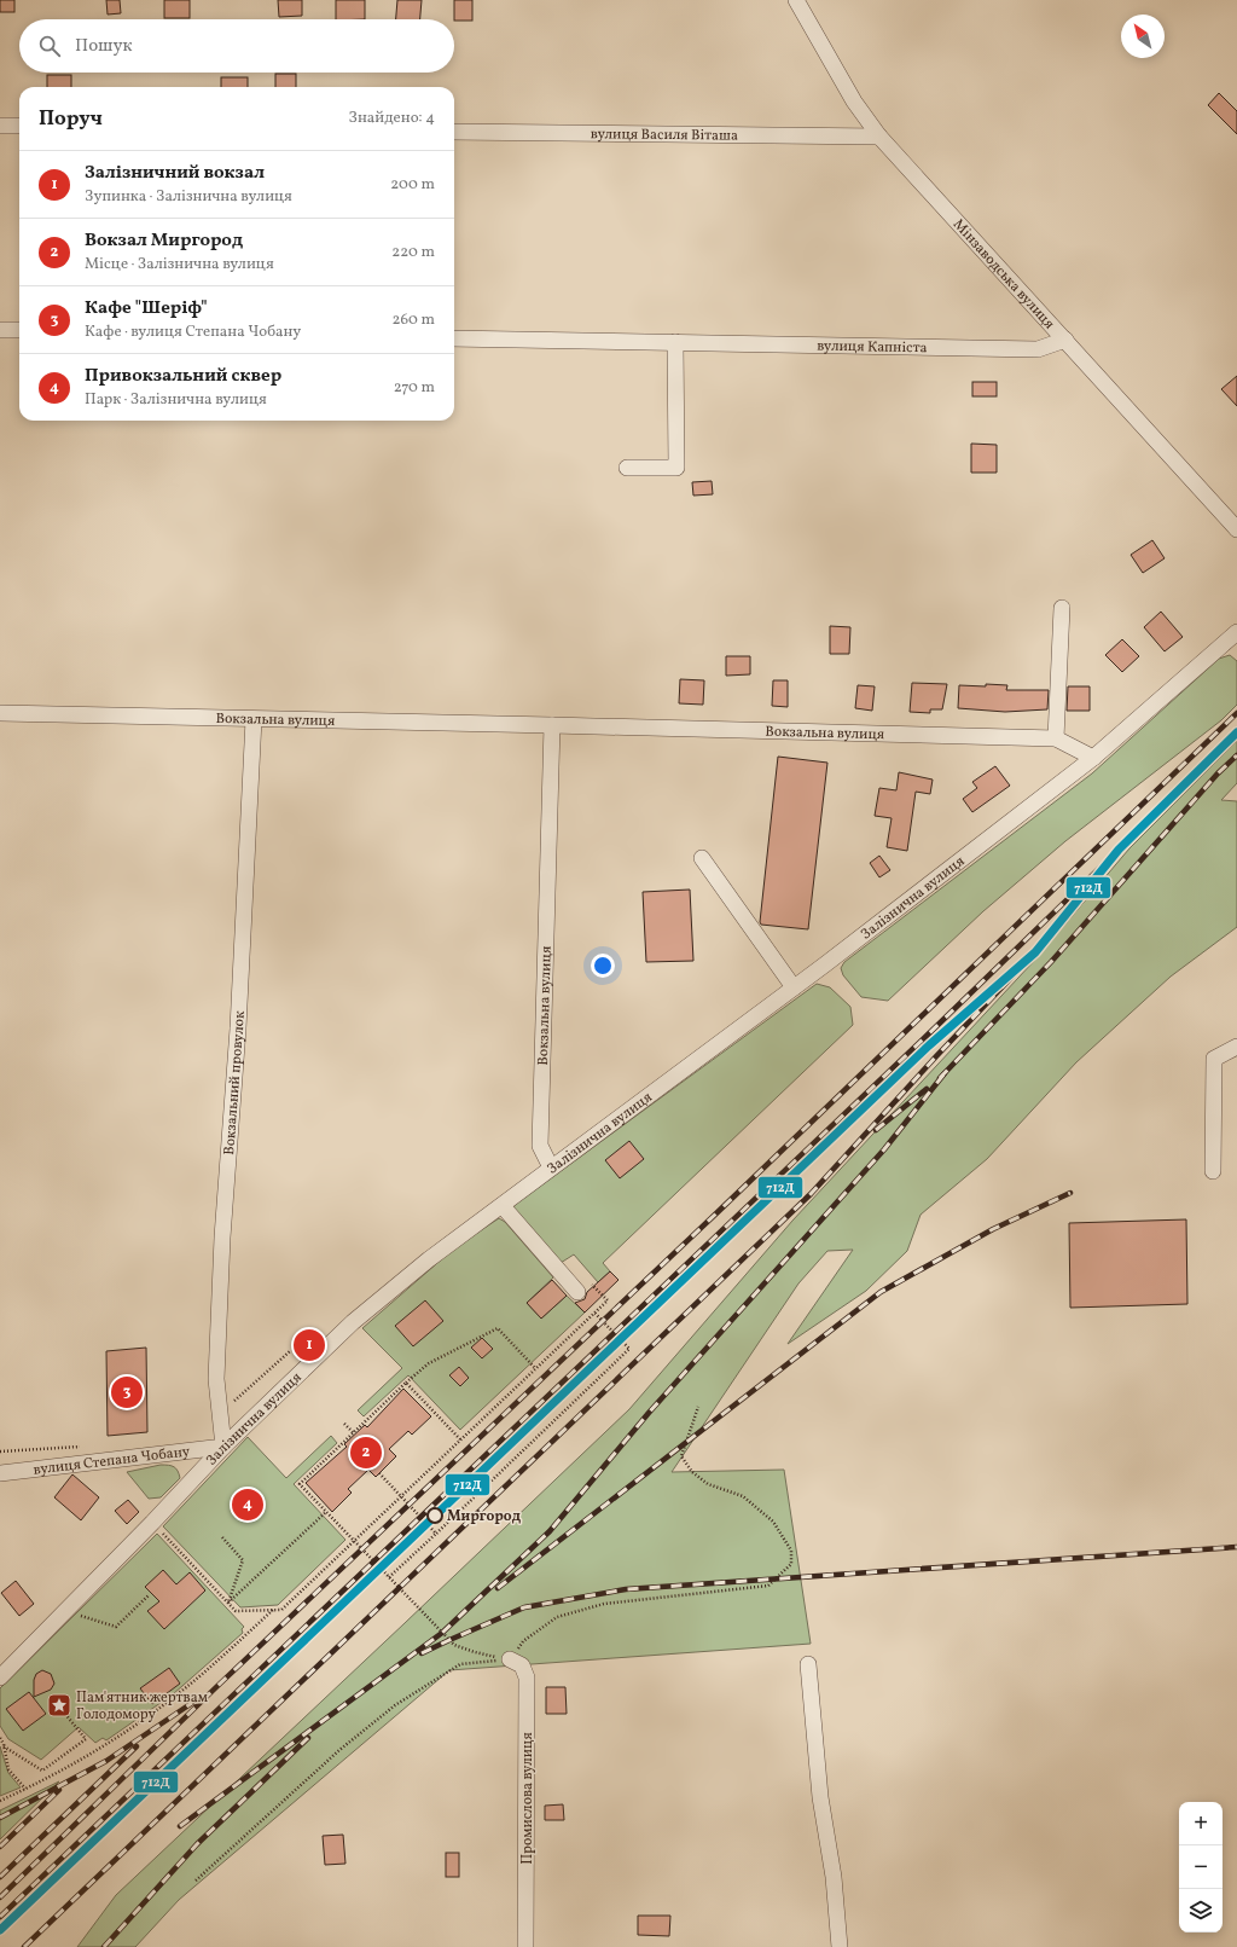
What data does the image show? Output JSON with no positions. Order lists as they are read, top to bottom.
{
  "streets": {
    "street": [
      "вулиця Василя Віташа",
      "Мінзаводська вулиця",
      "вулиця Капніста",
      "Вокзальна вулиця",
      "Залізнична вулиця",
      "Вокзальний провулок",
      "вулиця Степана Чобану",
      "Промислова вулиця"
    ]
  },
  "crossings": [
    ["вулиця Василя Віташа", "Мінзаводська вулиця"],
    ["Мінзаводська вулиця", "вулиця Капніста"],
    ["Вокзальна вулиця", "Залізнична вулиця"],
    ["Вокзальна вулиця", "Вокзальний провулок"],
    ["Залізнична вулиця", "Вокзальний провулок"],
    ["Залізнична вулиця", "вулиця Степана Чобану"],
    ["Вокзальний провулок", "вулиця Степана Чобану"]
  ],
  "places": {
    "other": ["Миргород"],
    "place": ["Пам'ятник жертвам Голодомору"]
  },
  "lines": ["transit line 712Д"],
  "north": "top left",
  "page": {
    "search": "Пошук",
    "heading": ["Поруч", "Знайдено: 4"],
    "list": [
      {
        "mark": "1",
        "name": "Залізничний вокзал",
        "note": "Зупинка · Залізнична вулиця",
        "value": "200 m"
      },
      {
        "mark": "2",
        "name": "Вокзал Миргород",
        "note": "Місце · Залізнична вулиця",
        "value": "220 m"
      },
      {
        "mark": "3",
        "name": "Кафе \"Шеріф\"",
        "note": "Кафе · вулиця Степана Чобану",
        "value": "260 m"
      },
      {
        "mark": "4",
        "name": "Привокзальний сквер",
        "note": "Парк · Залізнична вулиця",
        "value": "270 m"
      }
    ],
    "pins": [
      "1",
      "3",
      "2",
      "4"
    ],
    "map_buttons": ["+", "−"]
  }
}
